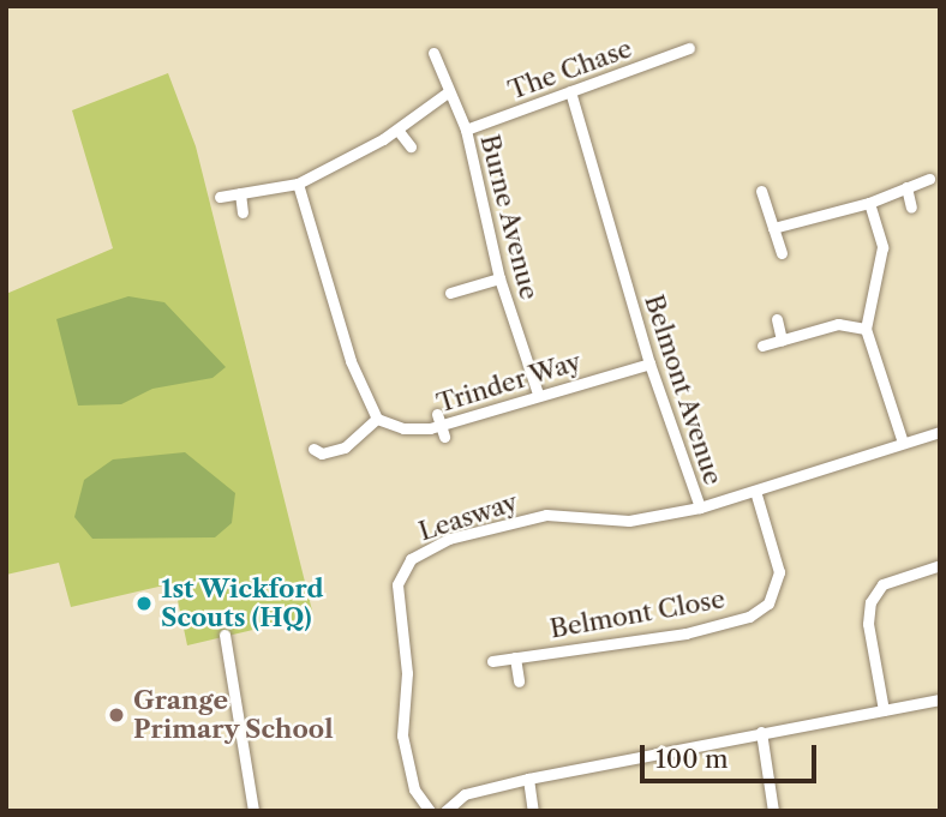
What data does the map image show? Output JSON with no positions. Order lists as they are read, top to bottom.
{
  "streets": {
    "street": [
      "The Chase",
      "Burne Avenue",
      "Trinder Way",
      "Belmont Avenue",
      "Leasway",
      "Belmont Close"
    ]
  },
  "crossings": [
    ["The Chase", "Burne Avenue"],
    ["The Chase", "Belmont Avenue"],
    ["Burne Avenue", "Trinder Way"],
    ["Trinder Way", "Belmont Avenue"],
    ["Belmont Avenue", "Leasway"],
    ["Belmont Avenue", "Belmont Close"]
  ],
  "places": ["1st Wickford Scouts (HQ)", "Grange Primary School"],
  "scale_bar": "100 m"
}
